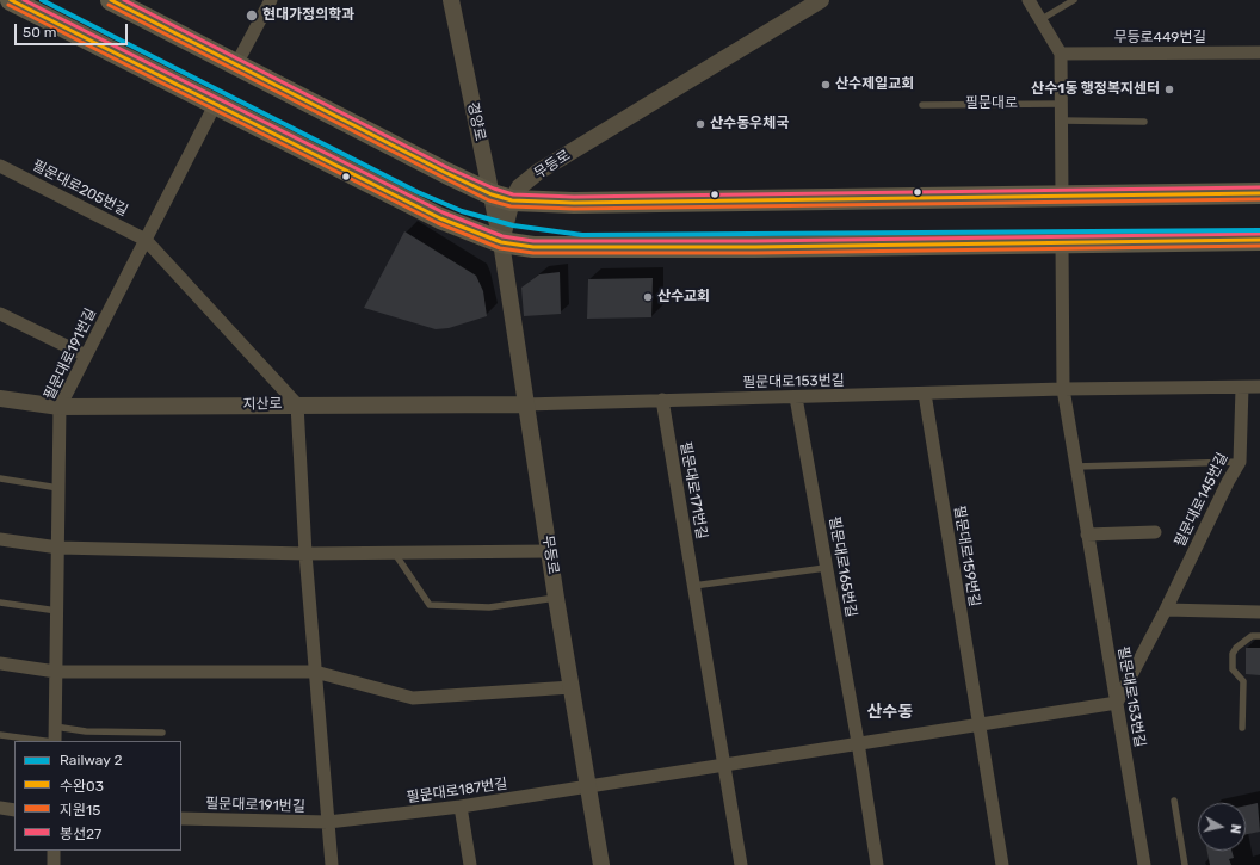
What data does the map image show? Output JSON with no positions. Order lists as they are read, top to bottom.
{
  "streets": {
    "street": [
      "무등로449번길",
      "경양로",
      "무등로",
      "필문대로205번길",
      "필문대로191번길",
      "필문대로153번길",
      "지산로",
      "필문대로171번길",
      "필문대로145번길",
      "필문대로159번길",
      "필문대로165번길",
      "필문대로187번길"
    ],
    "lane": ["필문대로"]
  },
  "crossings": [
    ["경양로", "무등로"],
    ["무등로", "필문대로153번길"],
    ["무등로", "지산로"],
    ["무등로", "필문대로187번길"],
    ["필문대로205번길", "필문대로191번길"],
    ["필문대로191번길", "지산로"],
    ["필문대로191번길", "필문대로187번길"],
    ["필문대로153번길", "지산로"],
    ["필문대로153번길", "필문대로171번길"],
    ["필문대로153번길", "필문대로145번길"],
    ["필문대로153번길", "필문대로159번길"],
    ["필문대로153번길", "필문대로165번길"]
  ],
  "districts": ["산수동"],
  "places": [
    "현대가정의학과",
    "산수제일교회",
    "산수1동 행정복지센터",
    "산수동우체국",
    "산수교회"
  ],
  "lines": [
    "rail line 2",
    "transit line 수완03",
    "transit line 봉선27",
    "transit line 지원15"
  ],
  "legend": [
    "Railway 2",
    "수완03",
    "지원15",
    "봉선27"
  ],
  "scale_bar": "50 m",
  "north": "right"
}
